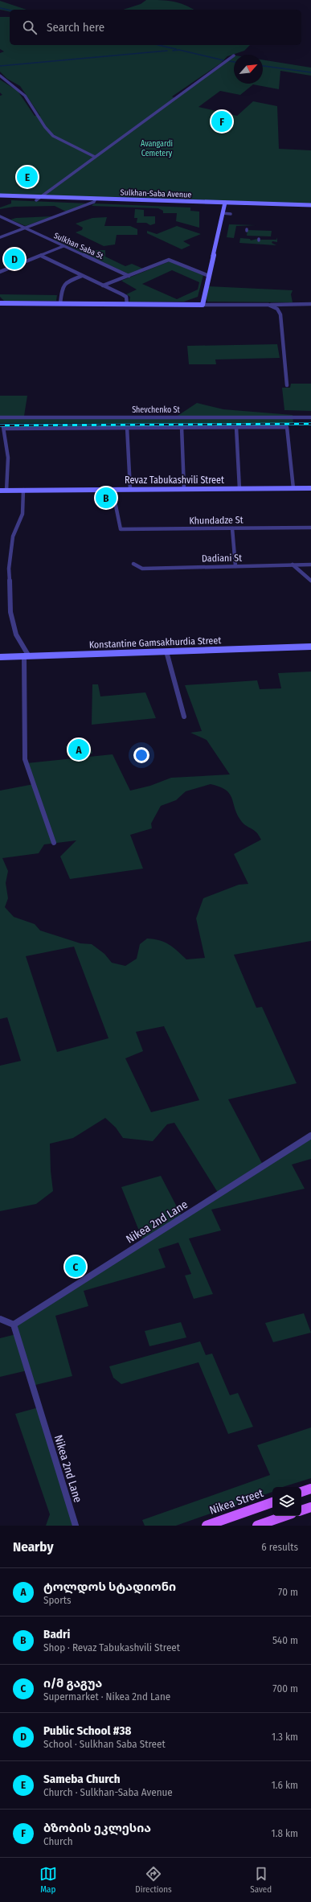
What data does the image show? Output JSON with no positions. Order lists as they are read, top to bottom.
{
  "streets": {
    "main road": [
      "Sulkhan-Saba Avenue",
      "Revaz Tabukashvili Street",
      "Konstantine Gamsakhurdia Street",
      "Nikea Street"
    ],
    "street": [
      "Sulkhan Saba St",
      "Shevchenko St",
      "Khundadze St",
      "Dadiani St",
      "Nikea 2nd Lane"
    ]
  },
  "crossings": [
    ["Sulkhan-Saba Avenue", "Sulkhan Saba St"],
    ["Revaz Tabukashvili Street", "Khundadze St"]
  ],
  "parks": ["Avangardi Cemetery"],
  "north": "top right",
  "page": {
    "search": "Search here",
    "pins": [
      "F",
      "E",
      "D",
      "B",
      "A",
      "C"
    ],
    "heading": ["Nearby", "6 results"],
    "list": [
      {
        "mark": "A",
        "name": "ტოლდოს სტადიონი",
        "note": "Sports",
        "value": "70 m"
      },
      {
        "mark": "B",
        "name": "Badri",
        "note": "Shop · Revaz Tabukashvili Street",
        "value": "540 m"
      },
      {
        "mark": "C",
        "name": "ი/მ გაგუა",
        "note": "Supermarket · Nikea 2nd Lane",
        "value": "700 m"
      },
      {
        "mark": "D",
        "name": "Public School #38",
        "note": "School · Sulkhan Saba Street",
        "value": "1.3 km"
      },
      {
        "mark": "E",
        "name": "Sameba Church",
        "note": "Church · Sulkhan-Saba Avenue",
        "value": "1.6 km"
      },
      {
        "mark": "F",
        "name": "ბზობის ეკლესია",
        "note": "Church",
        "value": "1.8 km"
      }
    ],
    "nav": ["Map", "Directions", "Saved"]
  }
}
